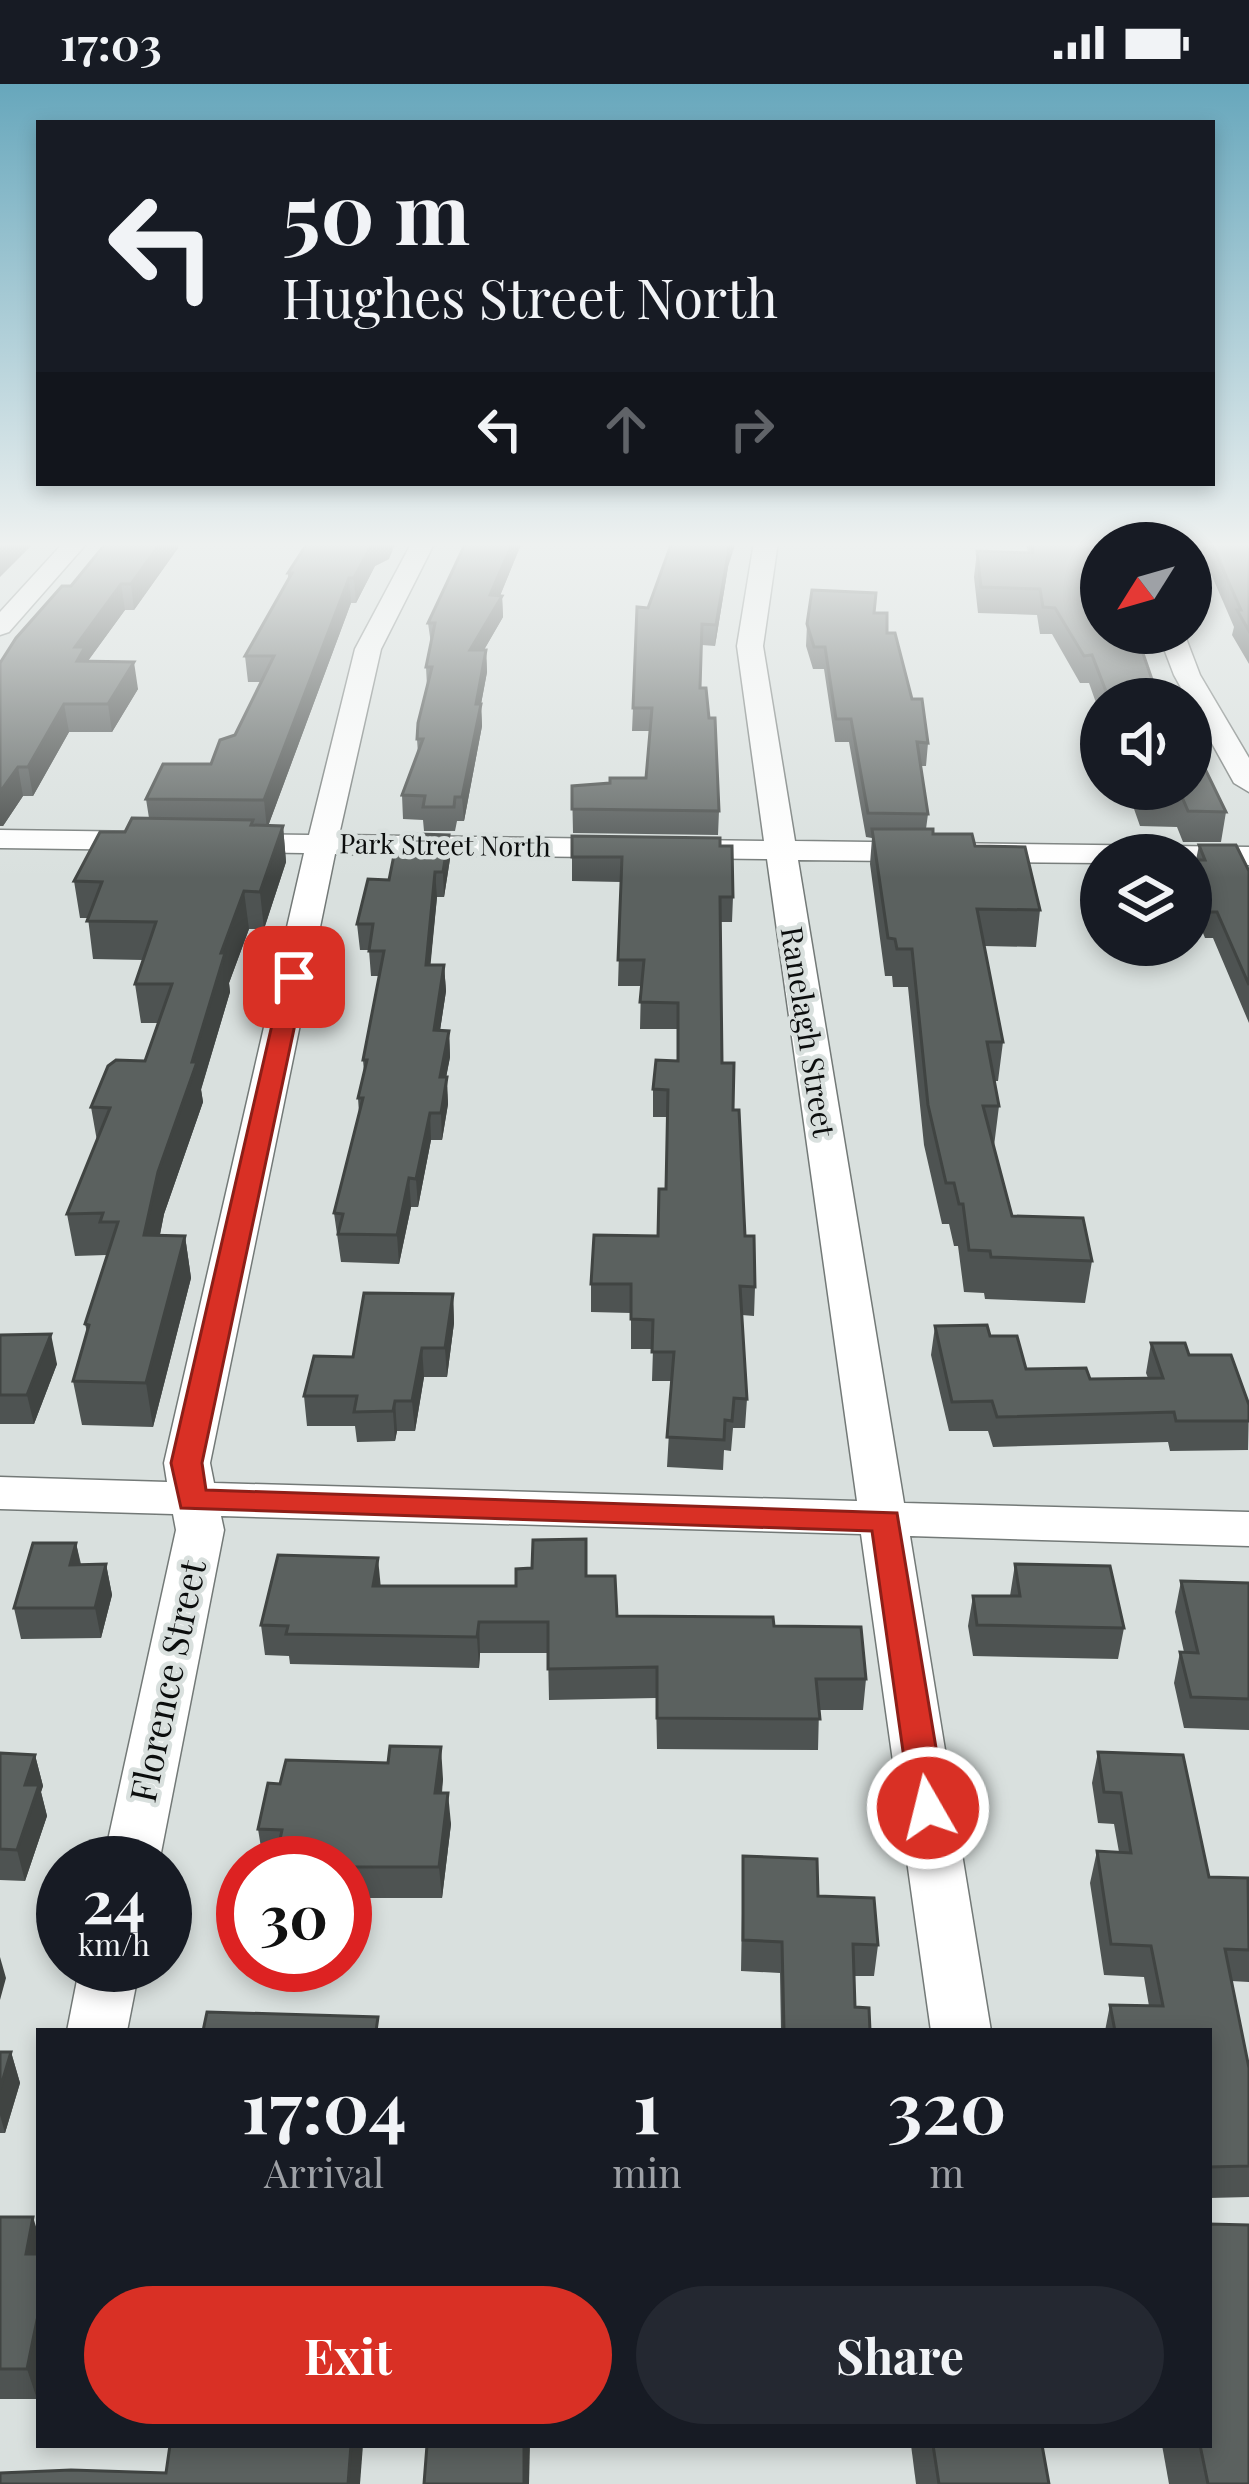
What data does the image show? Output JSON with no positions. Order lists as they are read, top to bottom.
{
  "streets": {
    "street": ["Park Street North", "Ranelagh Street", "Florence Street"]
  },
  "crossings": [
    ["Park Street North", "Ranelagh Street"],
    ["Park Street North", "Florence Street"]
  ],
  "north": "bottom left",
  "page": {
    "status": "17:03",
    "turn": ["50 m", "Hughes Street North"],
    "speed": "24 km/h",
    "limit": "30",
    "eta": [
      "17:04",
      "Arrival",
      "1",
      "min",
      "320",
      "m"
    ],
    "buttons": ["Exit", "Share"]
  }
}
